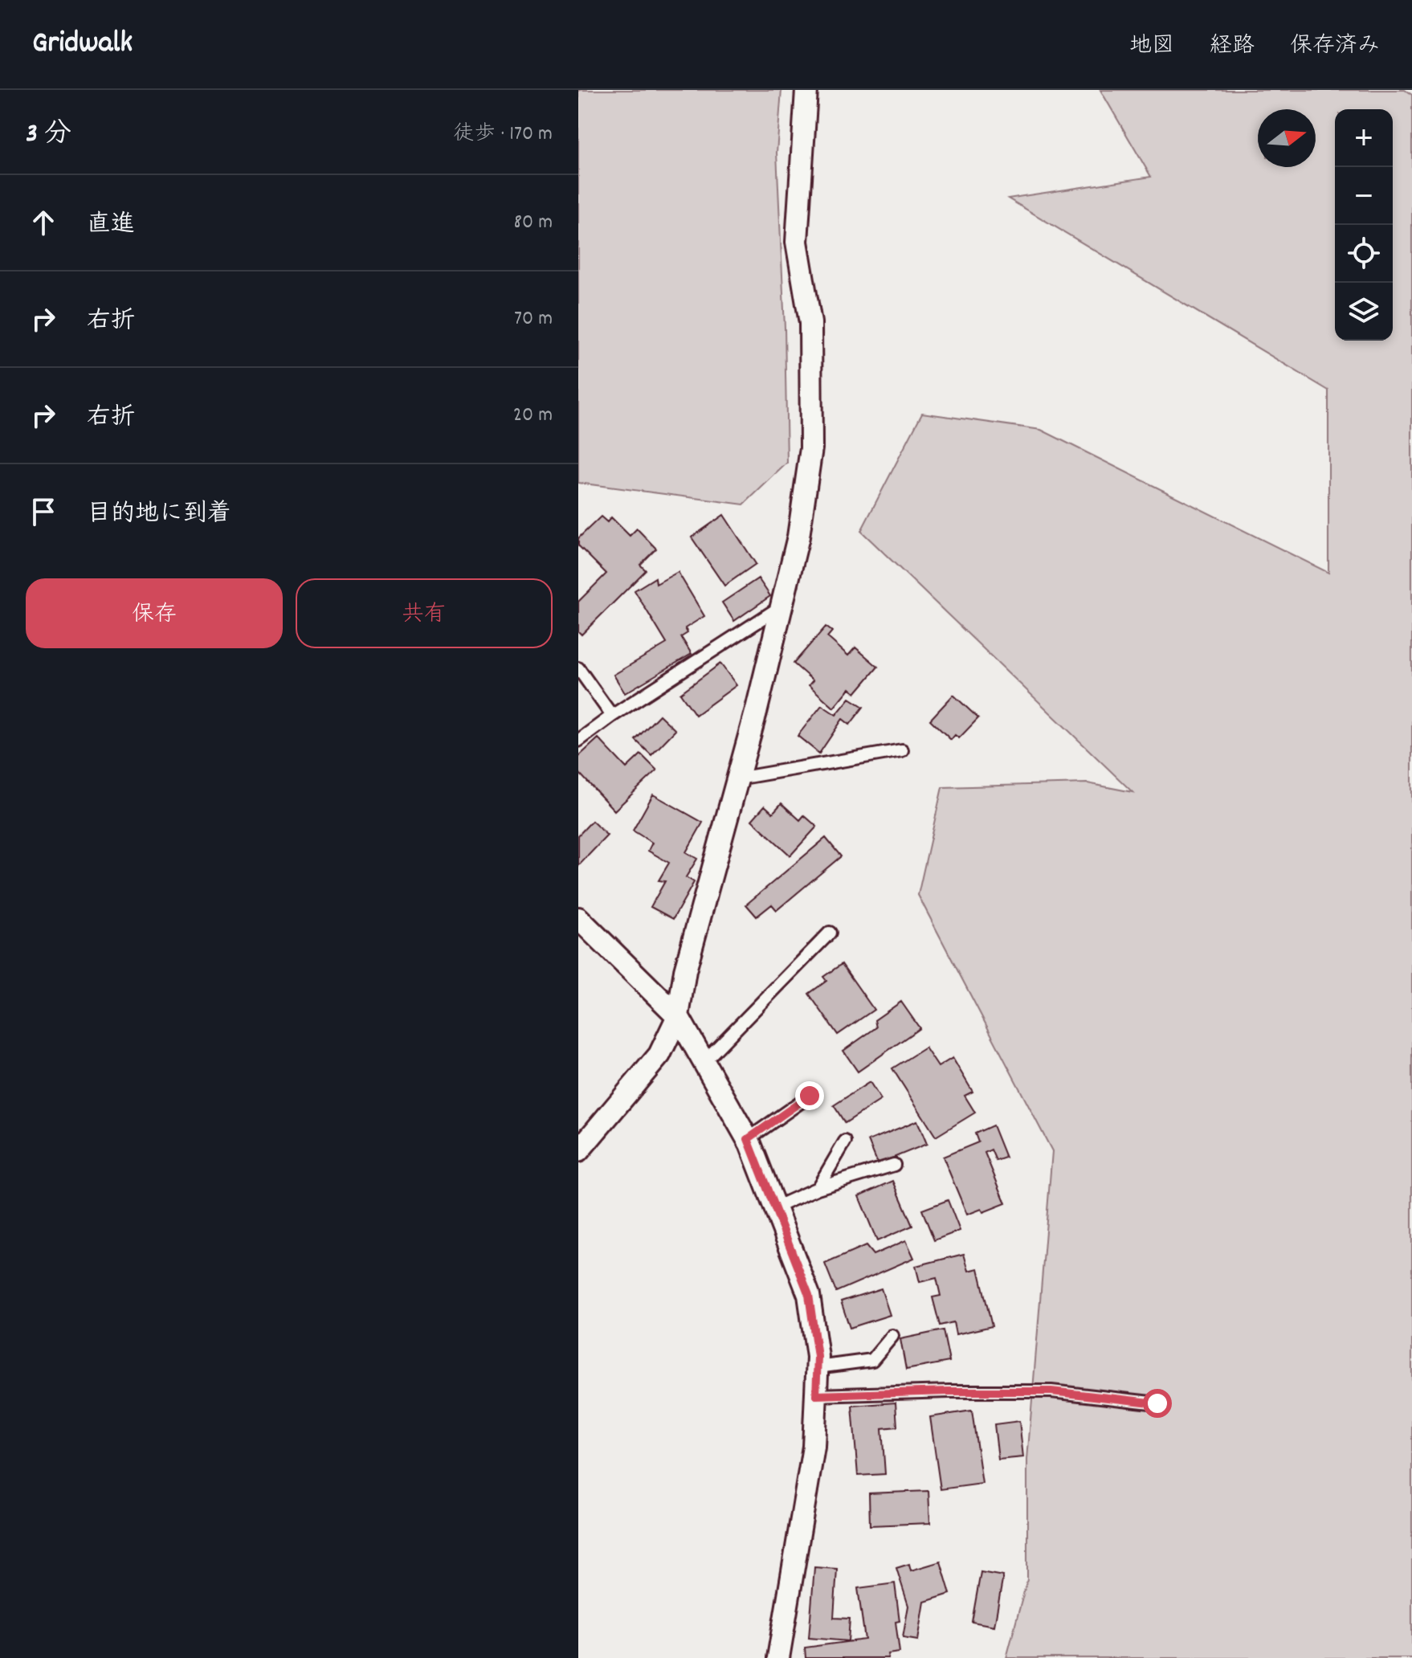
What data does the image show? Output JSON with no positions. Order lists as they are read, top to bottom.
{
  "north": "right",
  "page": {
    "header": "Gridwalk",
    "nav": ["地図", "経路", "保存済み"],
    "heading": ["3 分", "徒歩 · 170 m"],
    "map_buttons": ["+", "−"],
    "list": [
      ["直進", "80 m"],
      ["右折", "70 m"],
      ["右折", "20 m"],
      "目的地に到着"
    ],
    "buttons": ["保存", "共有"]
  }
}
